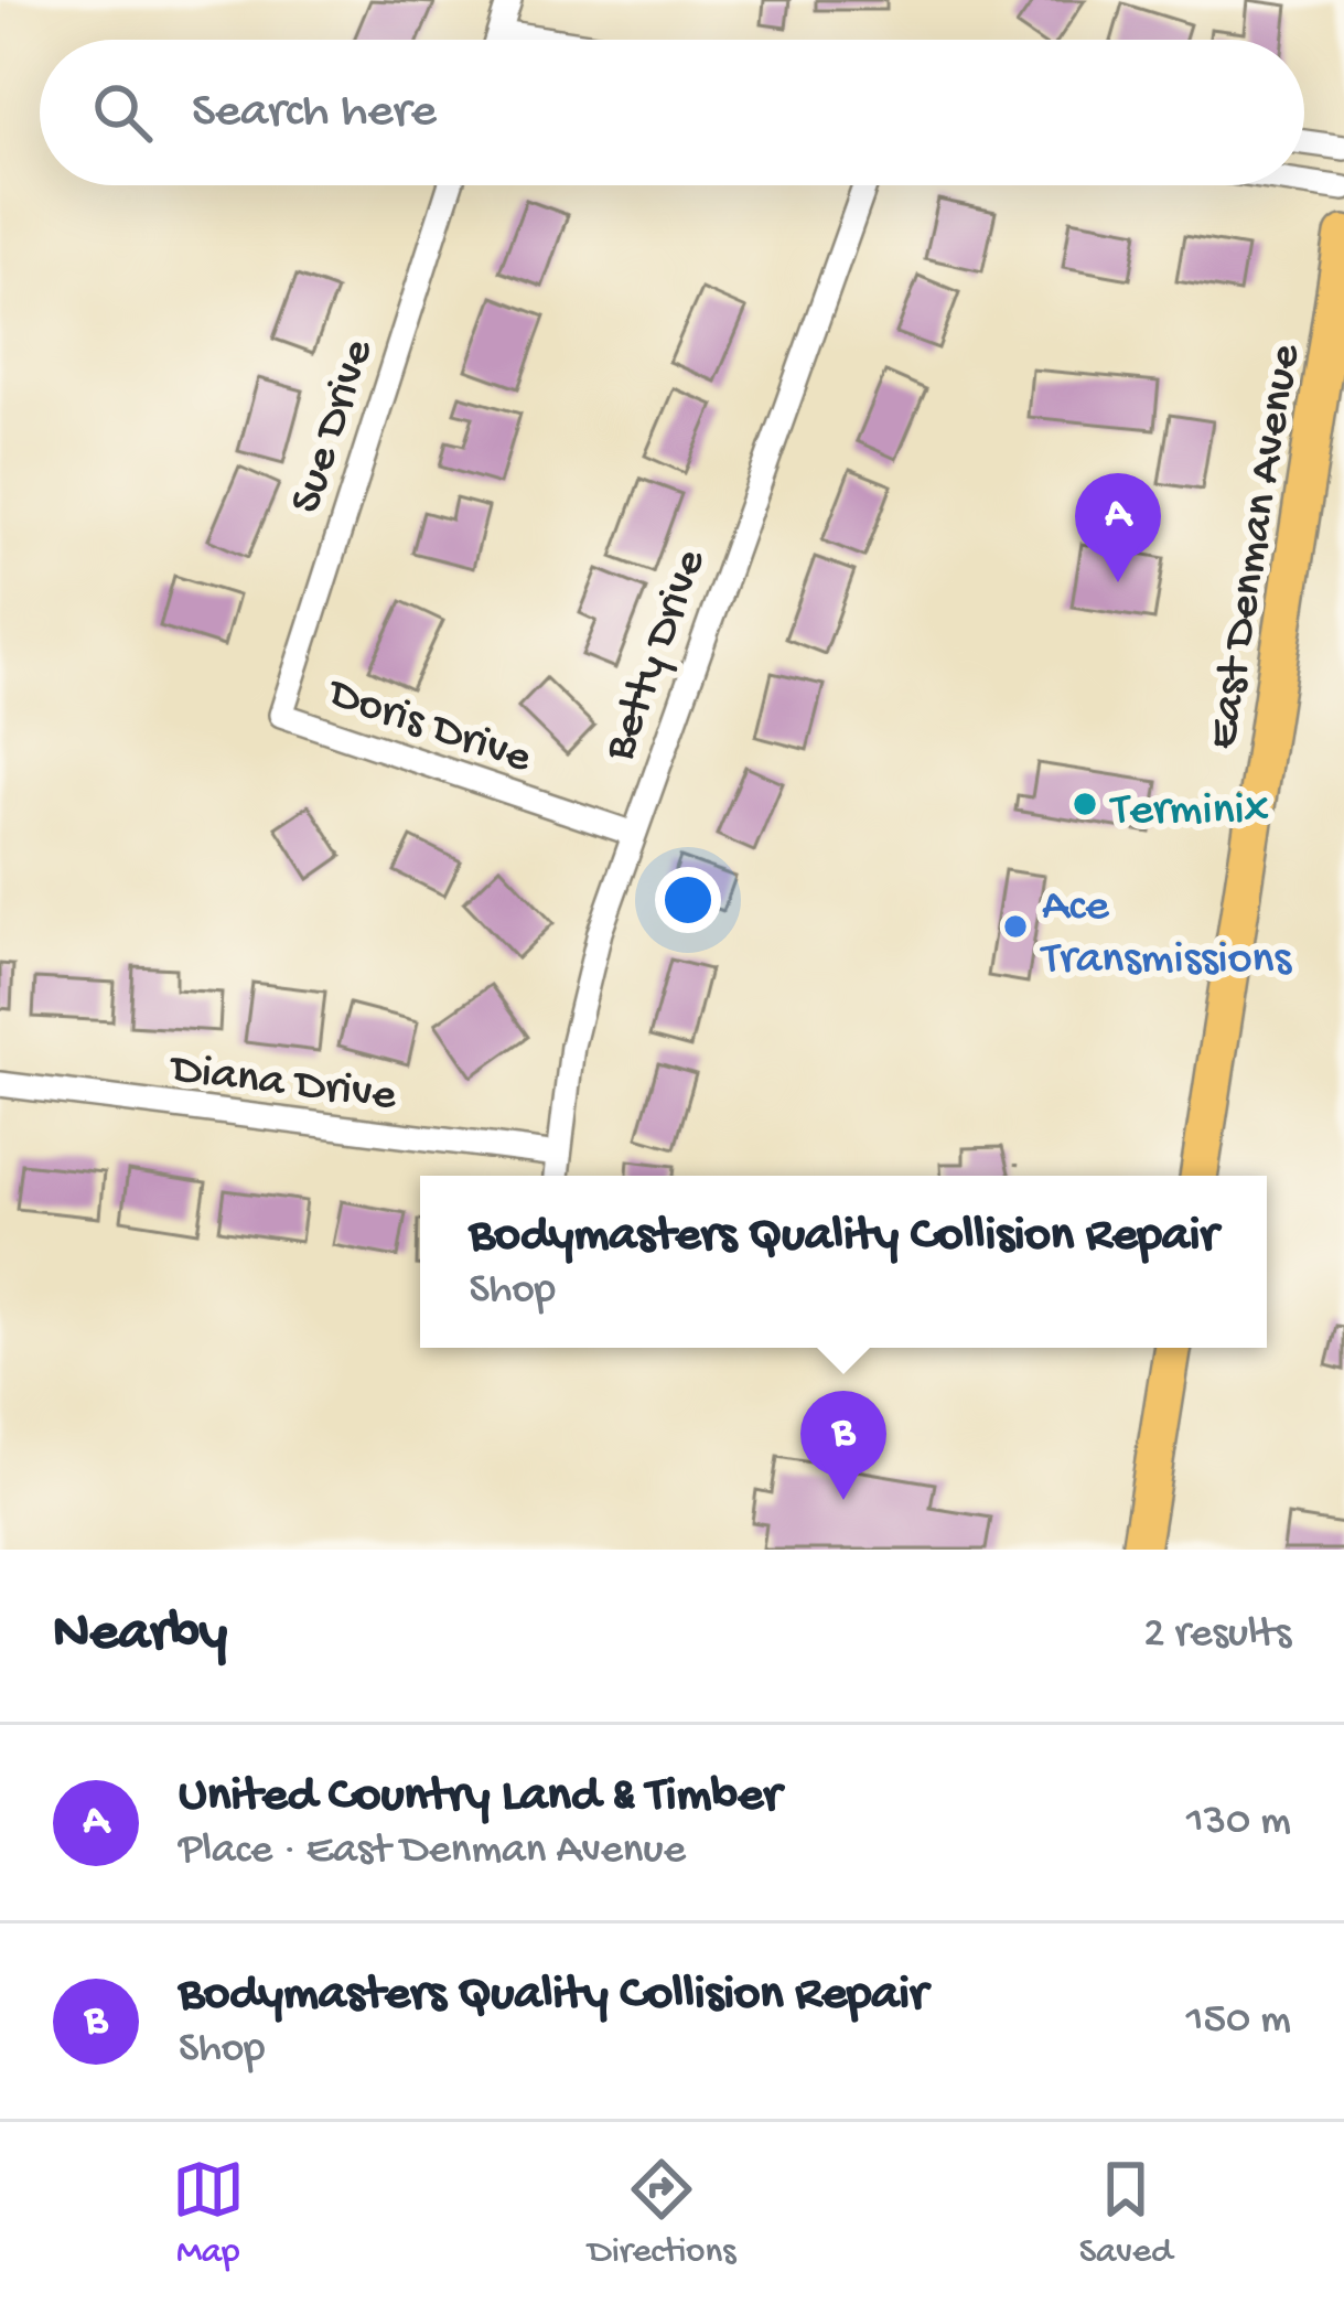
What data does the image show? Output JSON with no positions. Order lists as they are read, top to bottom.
{
  "streets": {
    "main road": ["East Denman Avenue"],
    "street": [
      "Sue Drive",
      "Betty Drive",
      "Doris Drive",
      "Diana Drive"
    ]
  },
  "crossings": [
    ["Sue Drive", "Doris Drive"],
    ["Betty Drive", "Doris Drive"],
    ["Betty Drive", "Diana Drive"]
  ],
  "places": ["Terminix", "Ace Transmissions"],
  "page": {
    "search": "Search here",
    "pins": ["A", "B"],
    "popup": ["Bodymasters Quality Collision Repair", "Shop"],
    "heading": ["Nearby", "2 results"],
    "list": [
      {
        "mark": "A",
        "name": "United Country Land & Timber",
        "note": "Place · East Denman Avenue",
        "value": "130 m"
      },
      {
        "mark": "B",
        "name": "Bodymasters Quality Collision Repair",
        "note": "Shop",
        "value": "150 m"
      }
    ],
    "nav": ["Map", "Directions", "Saved"]
  }
}
